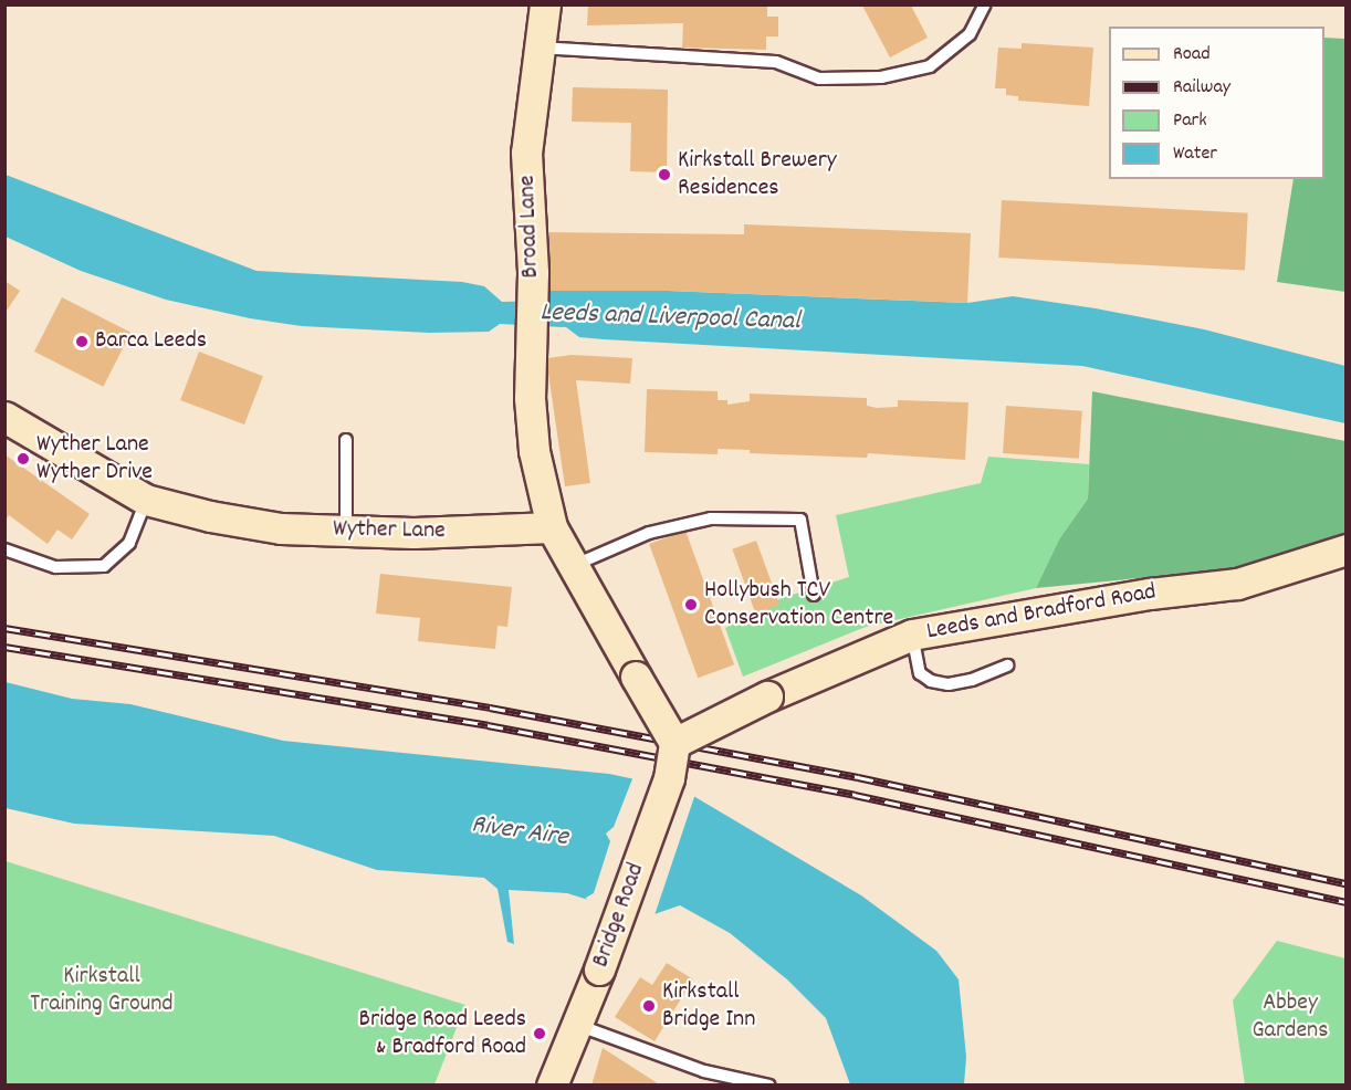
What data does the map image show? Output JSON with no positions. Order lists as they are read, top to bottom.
{
  "streets": {
    "street": [
      "Broad Lane",
      "Wyther Lane",
      "Leeds and Bradford Road",
      "Bridge Road"
    ]
  },
  "crossings": [
    ["Broad Lane", "Wyther Lane"],
    ["Leeds and Bradford Road", "Bridge Road"]
  ],
  "water": ["Leeds and Liverpool Canal", "River Aire"],
  "parks": ["Kirkstall Training Ground", "Abbey Gardens"],
  "places": [
    "Kirkstall Brewery Residences",
    "Barca Leeds",
    "Wyther Lane Wyther Drive",
    "Hollybush TCV Conservation Centre",
    "Kirkstall Bridge Inn",
    "Bridge Road Leeds & Bradford Road"
  ],
  "legend": [
    "Road",
    "Railway",
    "Park",
    "Water"
  ]
}
